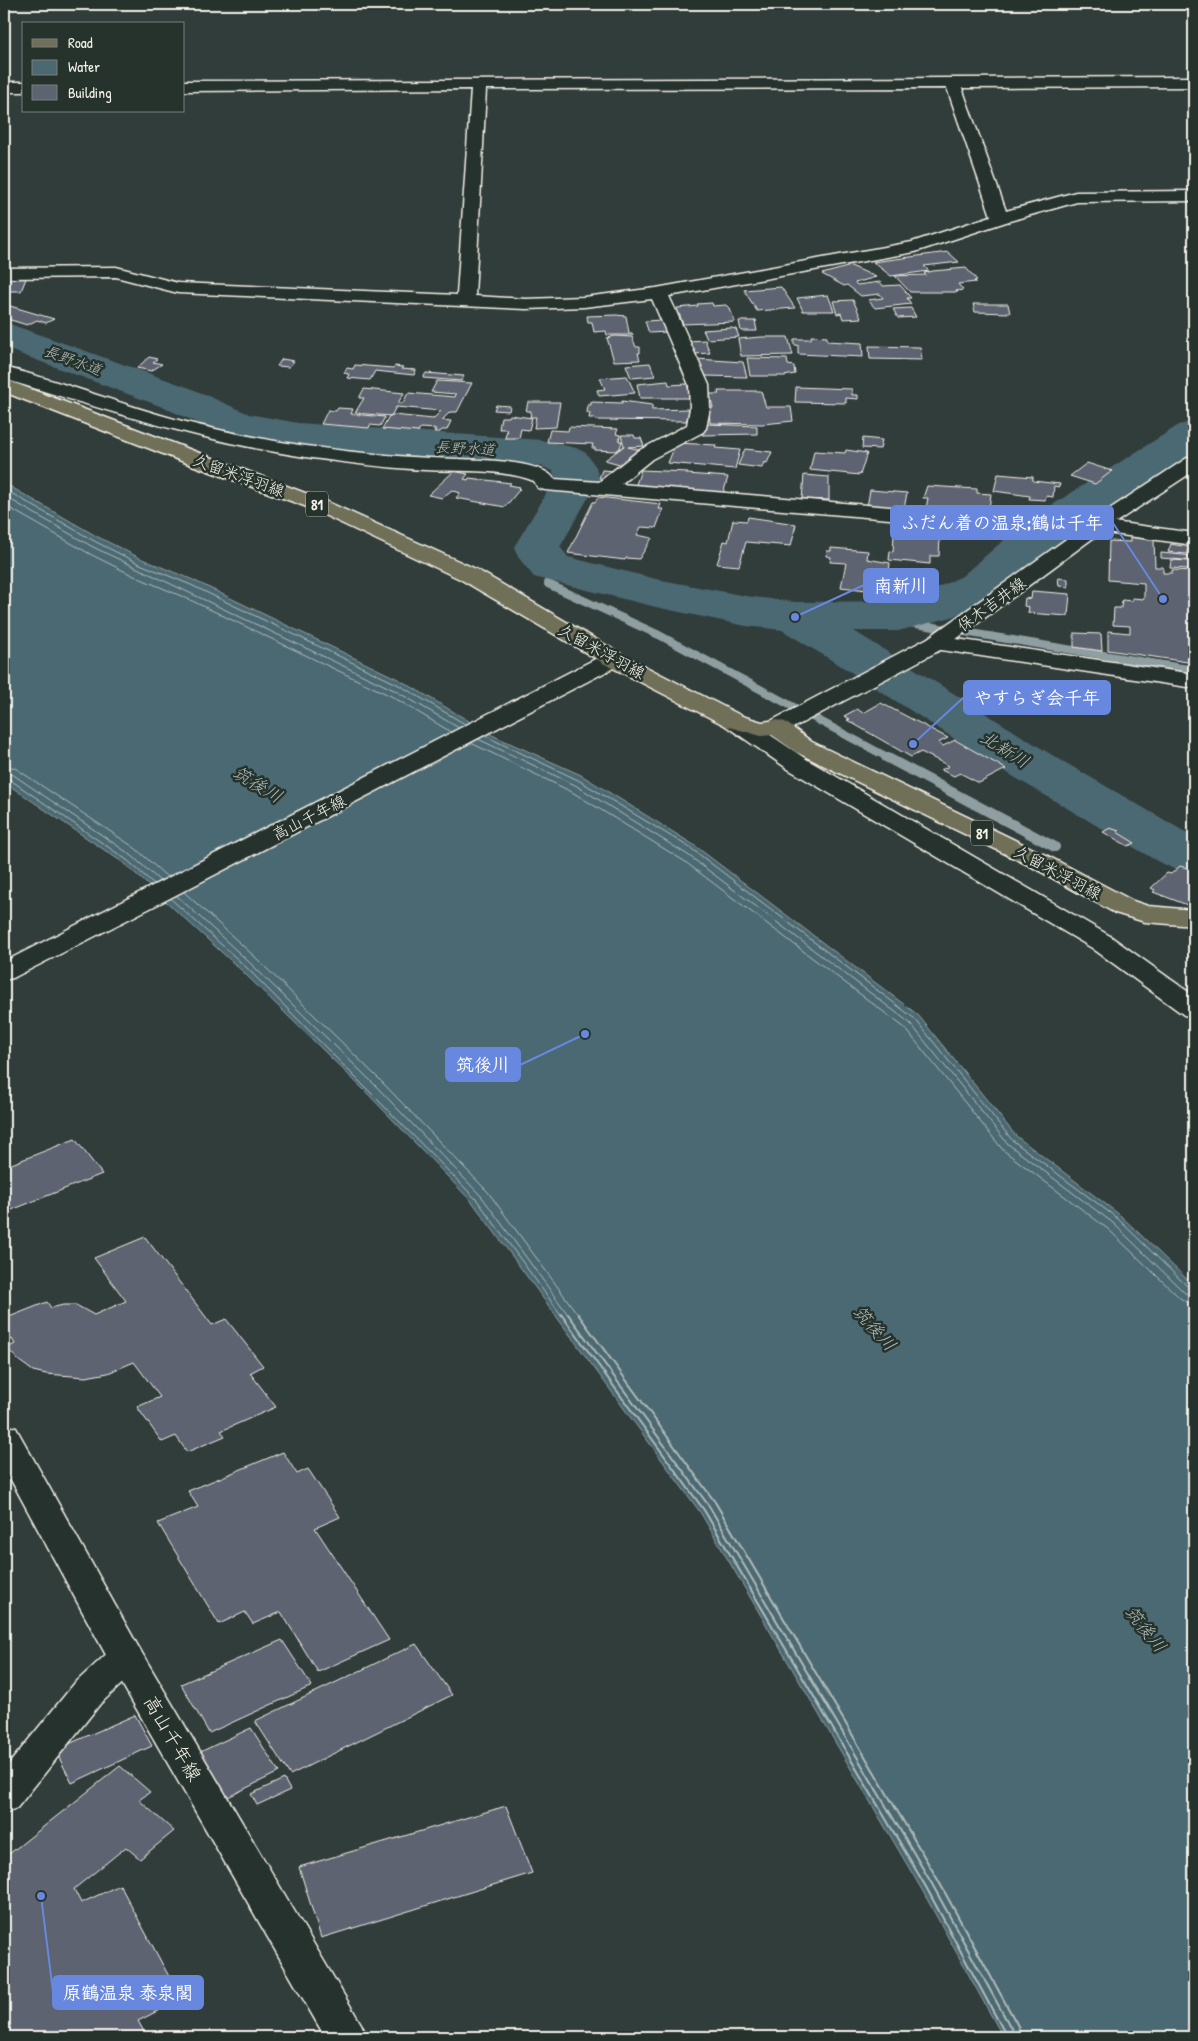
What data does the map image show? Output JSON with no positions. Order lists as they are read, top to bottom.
{
  "streets": {
    "main road": ["久留米浮羽線", "81"],
    "street": ["保木吉井線", "高山千年線"]
  },
  "crossings": [
    ["久留米浮羽線", "保木吉井線"],
    ["久留米浮羽線", "高山千年線"]
  ],
  "water": ["長野水道", "北新川", "筑後川"],
  "places": [
    "ふだん着の温泉;鶴は千年",
    "南新川",
    "やすらぎ会千年",
    "筑後川",
    "原鶴温泉 泰泉閣"
  ],
  "legend": ["Road", "Water", "Building"]
}
